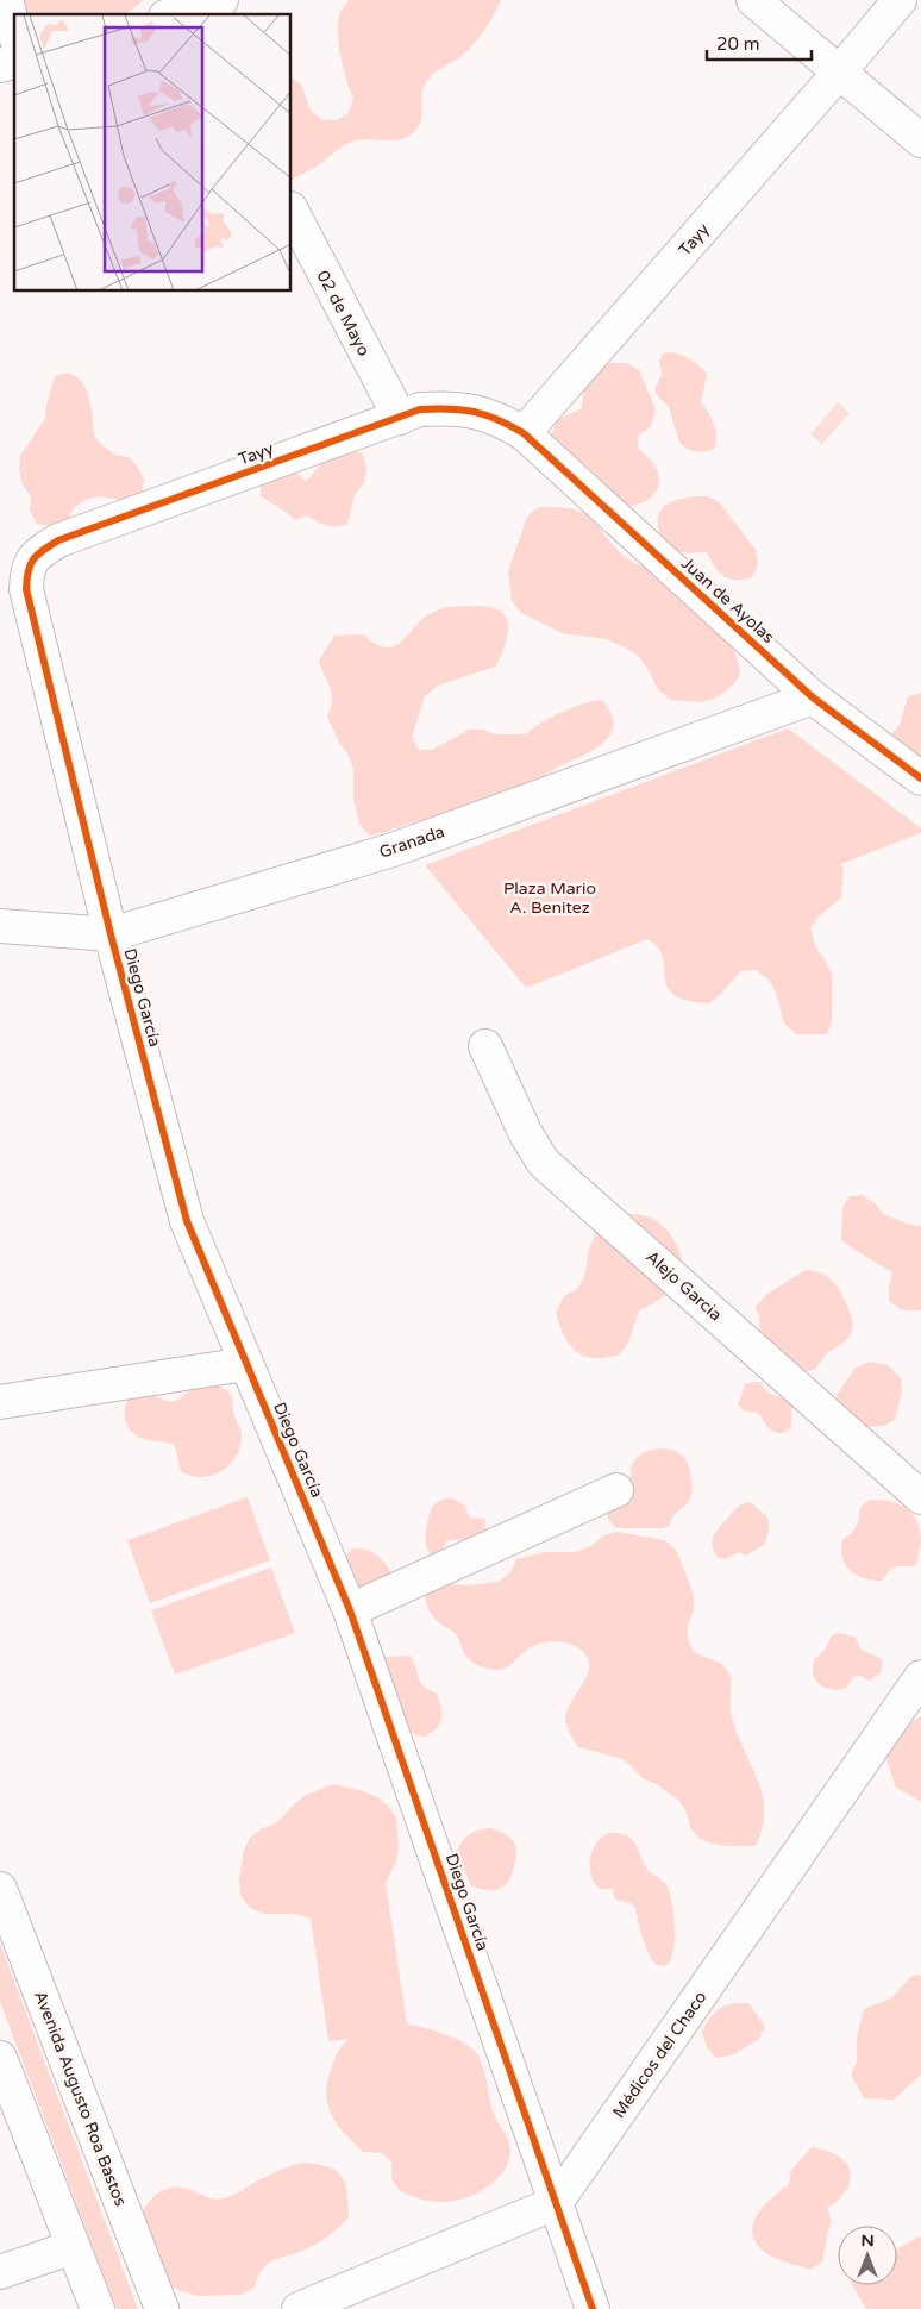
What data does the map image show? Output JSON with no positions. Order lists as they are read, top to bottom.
{
  "streets": {
    "street": [
      "Tayy",
      "02 de Mayo",
      "Juan de Ayolas",
      "Granada",
      "Diego García",
      "Alejo Garcia",
      "Médicos del Chaco",
      "Avenida Augusto Roa Bastos"
    ]
  },
  "crossings": [
    ["Tayy", "02 de Mayo"],
    ["Tayy", "Juan de Ayolas"],
    ["Tayy", "Diego García"],
    ["Juan de Ayolas", "Granada"],
    ["Granada", "Diego García"],
    ["Diego García", "Médicos del Chaco"]
  ],
  "parks": ["Plaza Mario A. Benitez"],
  "scale_bar": "20 m",
  "north": "top"
}
